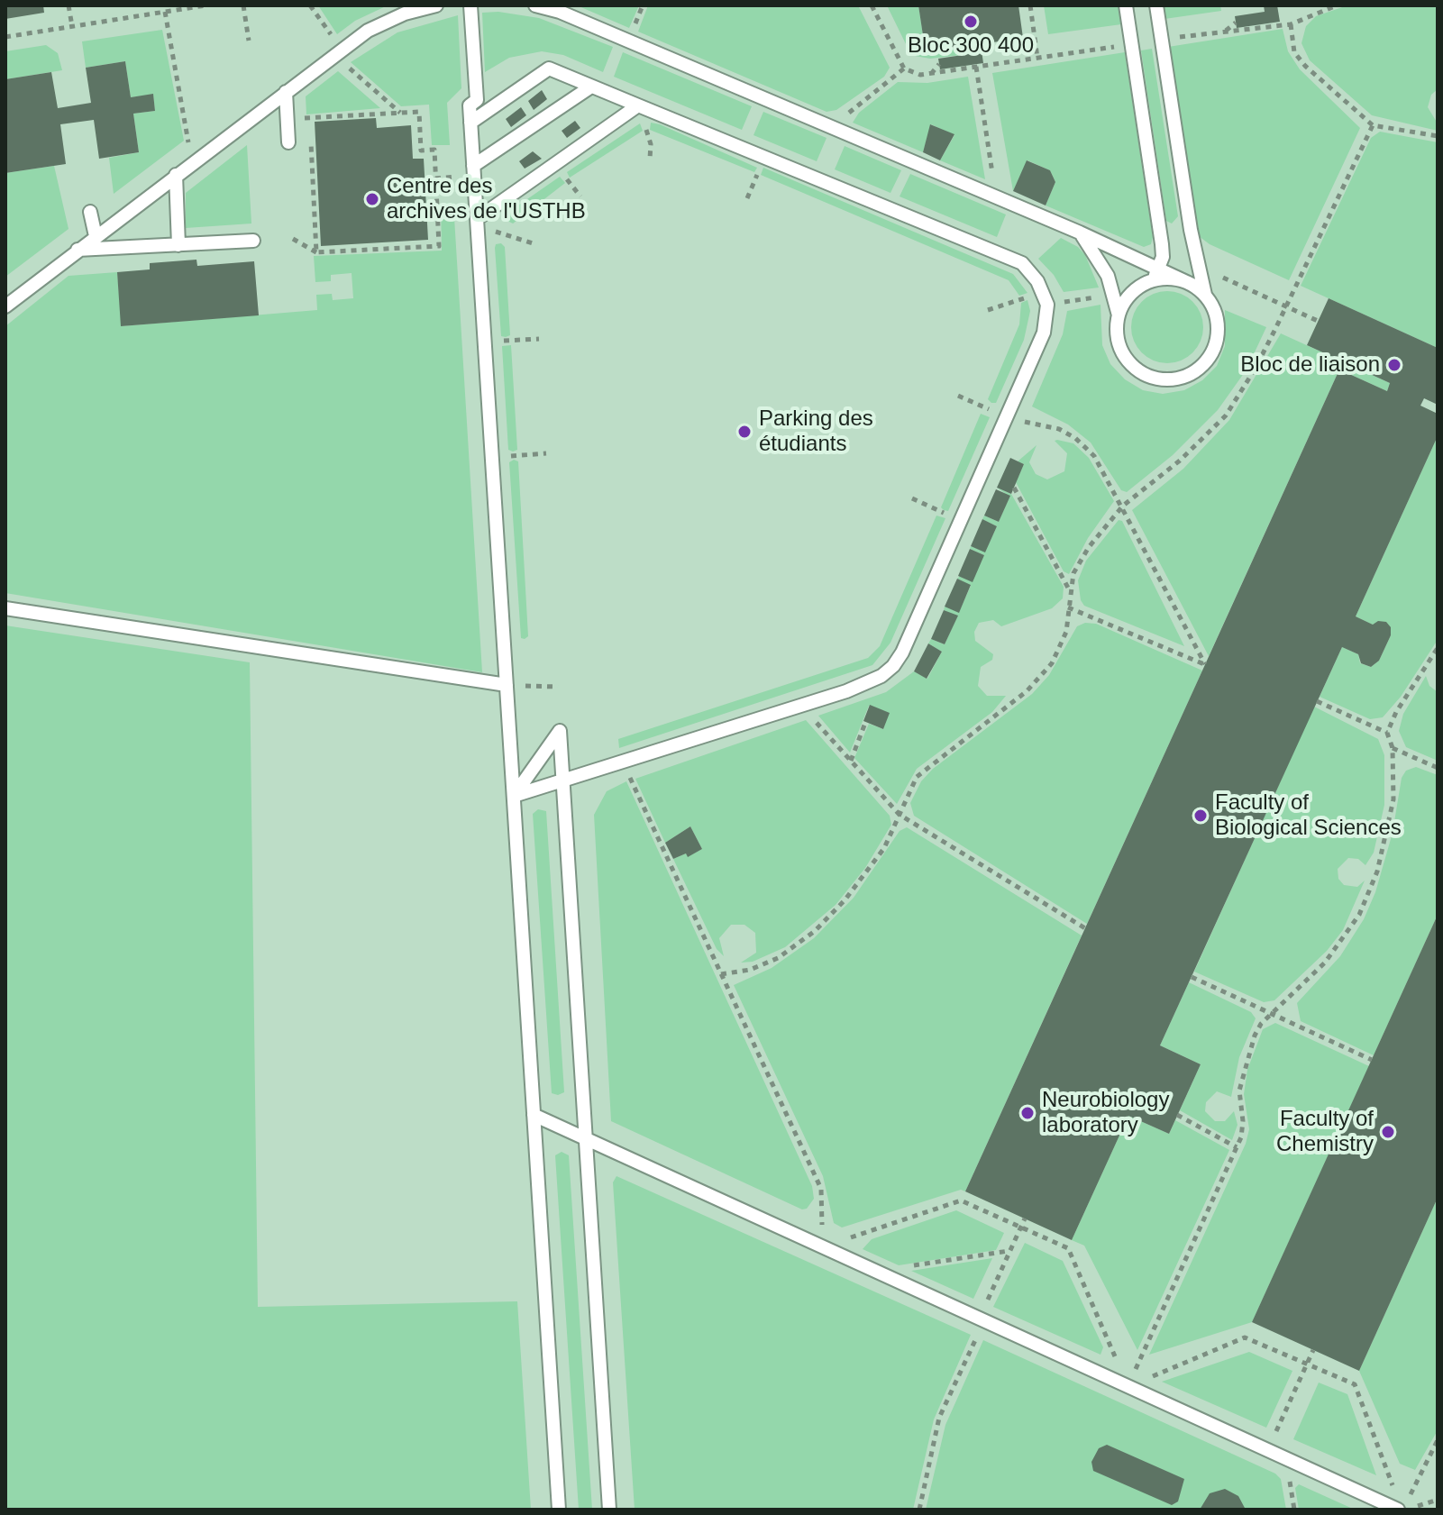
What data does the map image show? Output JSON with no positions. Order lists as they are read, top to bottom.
{
  "places": [
    "Bloc 300 400",
    "Centre des archives de l'USTHB",
    "Bloc de liaison",
    "Parking des étudiants",
    "Faculty of Biological Sciences",
    "Neurobiology laboratory",
    "Faculty of Chemistry"
  ]
}
